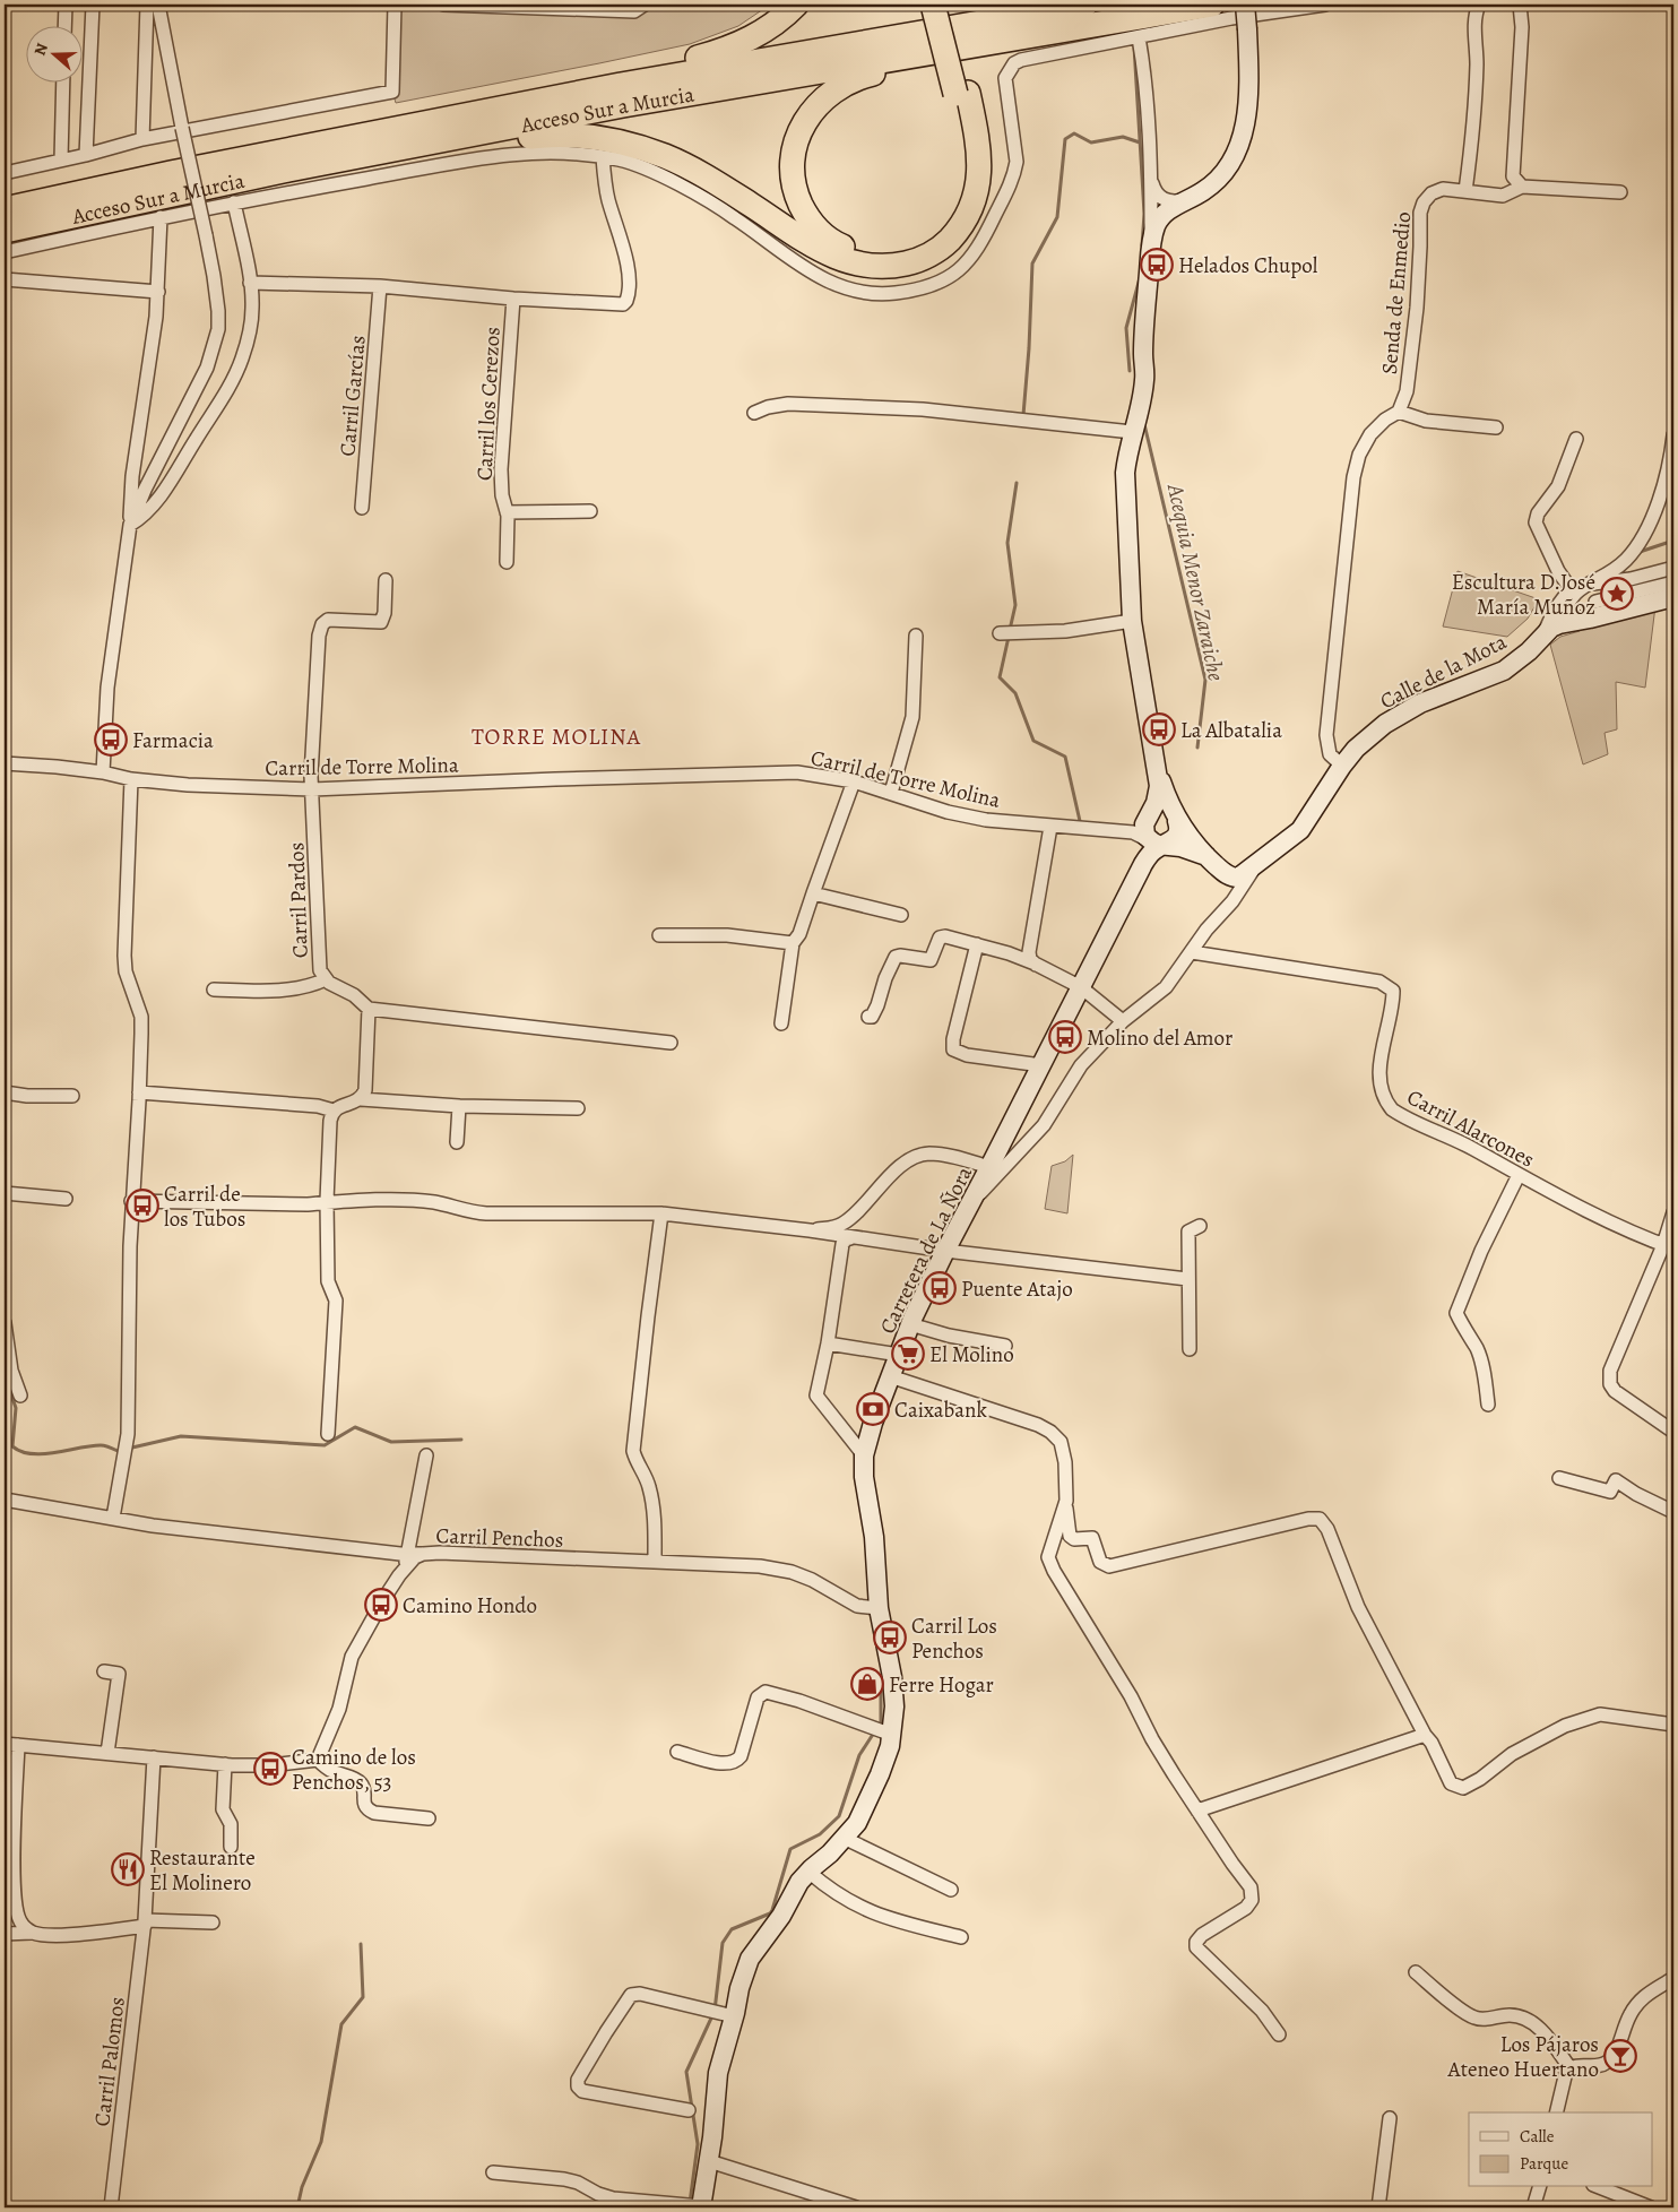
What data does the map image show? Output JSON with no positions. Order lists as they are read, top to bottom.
{
  "streets": {
    "highway": ["Acceso Sur a Murcia"],
    "main road": ["Calle de la Mota", "Carretera de La Ñora"],
    "street": [
      "Senda de Enmedio",
      "Carril Garcías",
      "Carril los Cerezos",
      "Carril de Torre Molina",
      "Carril Pardos",
      "Carril Alarcones",
      "Carril Penchos",
      "Carril Palomos"
    ]
  },
  "crossings": [
    ["Carril de Torre Molina", "Carril Pardos"],
    ["Carril de Torre Molina", "Carretera de La Ñora"],
    ["Carretera de La Ñora", "Carril Penchos"]
  ],
  "districts": ["TORRE MOLINA"],
  "water": ["Acequia Menor Zaraiche"],
  "places": {
    "bus stop": [
      "Helados Chupol",
      "La Albatalia",
      "Farmacia",
      "Molino del Amor",
      "Carril de los Tubos",
      "Puente Atajo",
      "Camino Hondo",
      "Carril Los Penchos",
      "Camino de los Penchos, 53"
    ],
    "place": ["Escultura D.José María Muñoz"],
    "supermarket": ["El Molino"],
    "bank": ["Caixabank"],
    "shop": ["Ferre Hogar"],
    "restaurant": ["Restaurante El Molinero"],
    "bar": ["Los Pájaros Ateneo Huertano"]
  },
  "legend": ["Calle", "Parque"],
  "north": "left"
}
